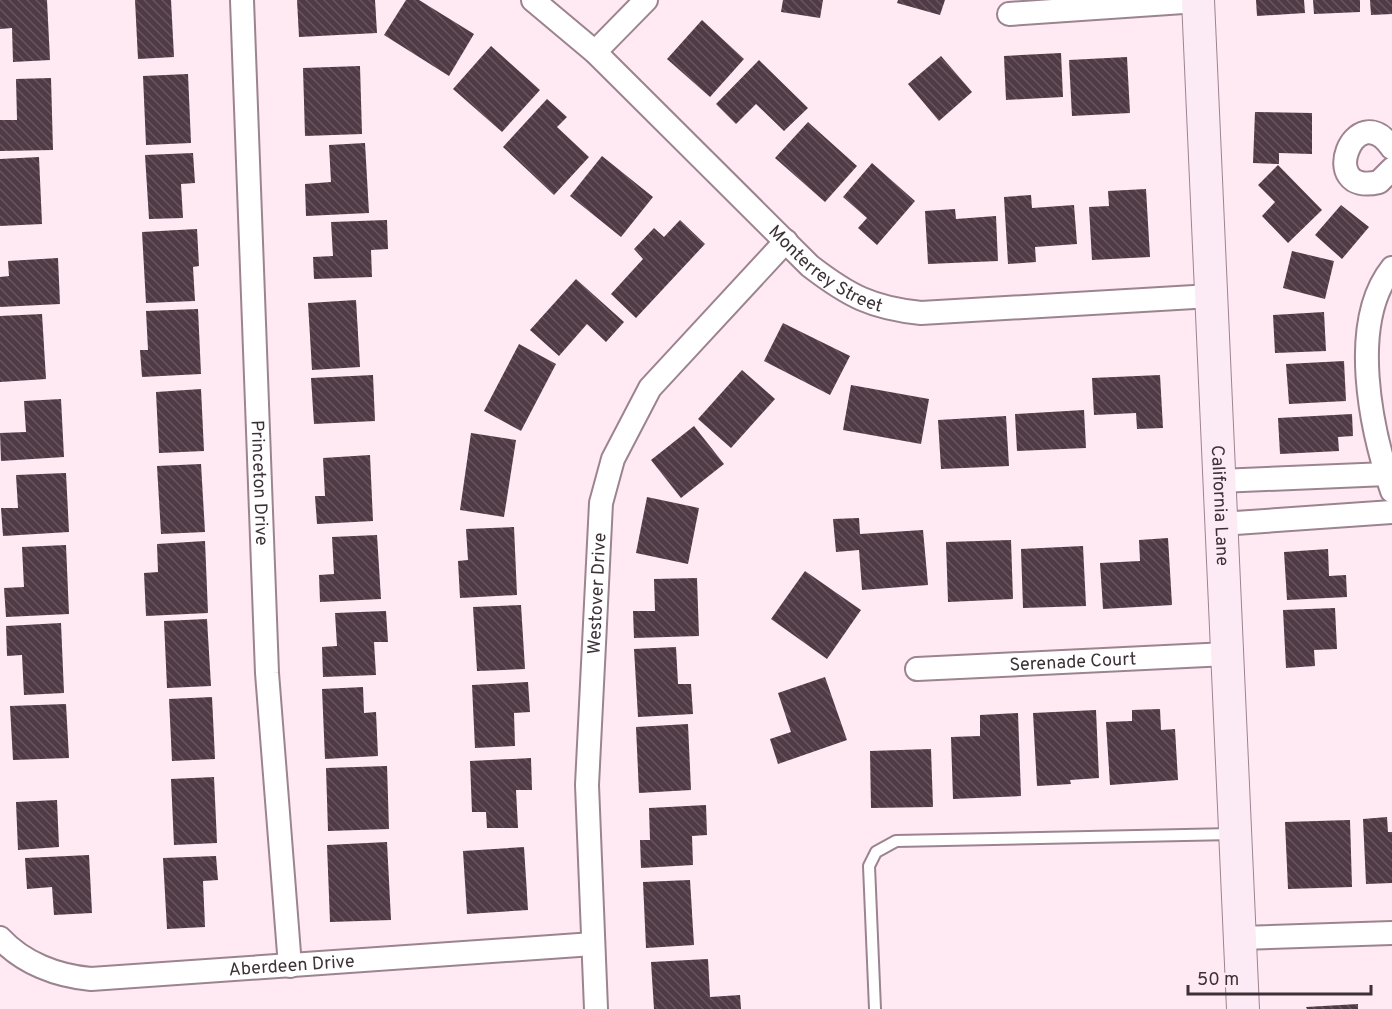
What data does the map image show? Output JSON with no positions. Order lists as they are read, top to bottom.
{
  "streets": {
    "street": [
      "Monterrey Street",
      "Princeton Drive",
      "California Lane",
      "Westover Drive",
      "Serenade Court",
      "Aberdeen Drive"
    ]
  },
  "crossings": [
    ["Monterrey Street", "California Lane"],
    ["Monterrey Street", "Westover Drive"],
    ["Princeton Drive", "Aberdeen Drive"],
    ["California Lane", "Serenade Court"],
    ["Westover Drive", "Aberdeen Drive"]
  ],
  "scale_bar": "50 m"
}
